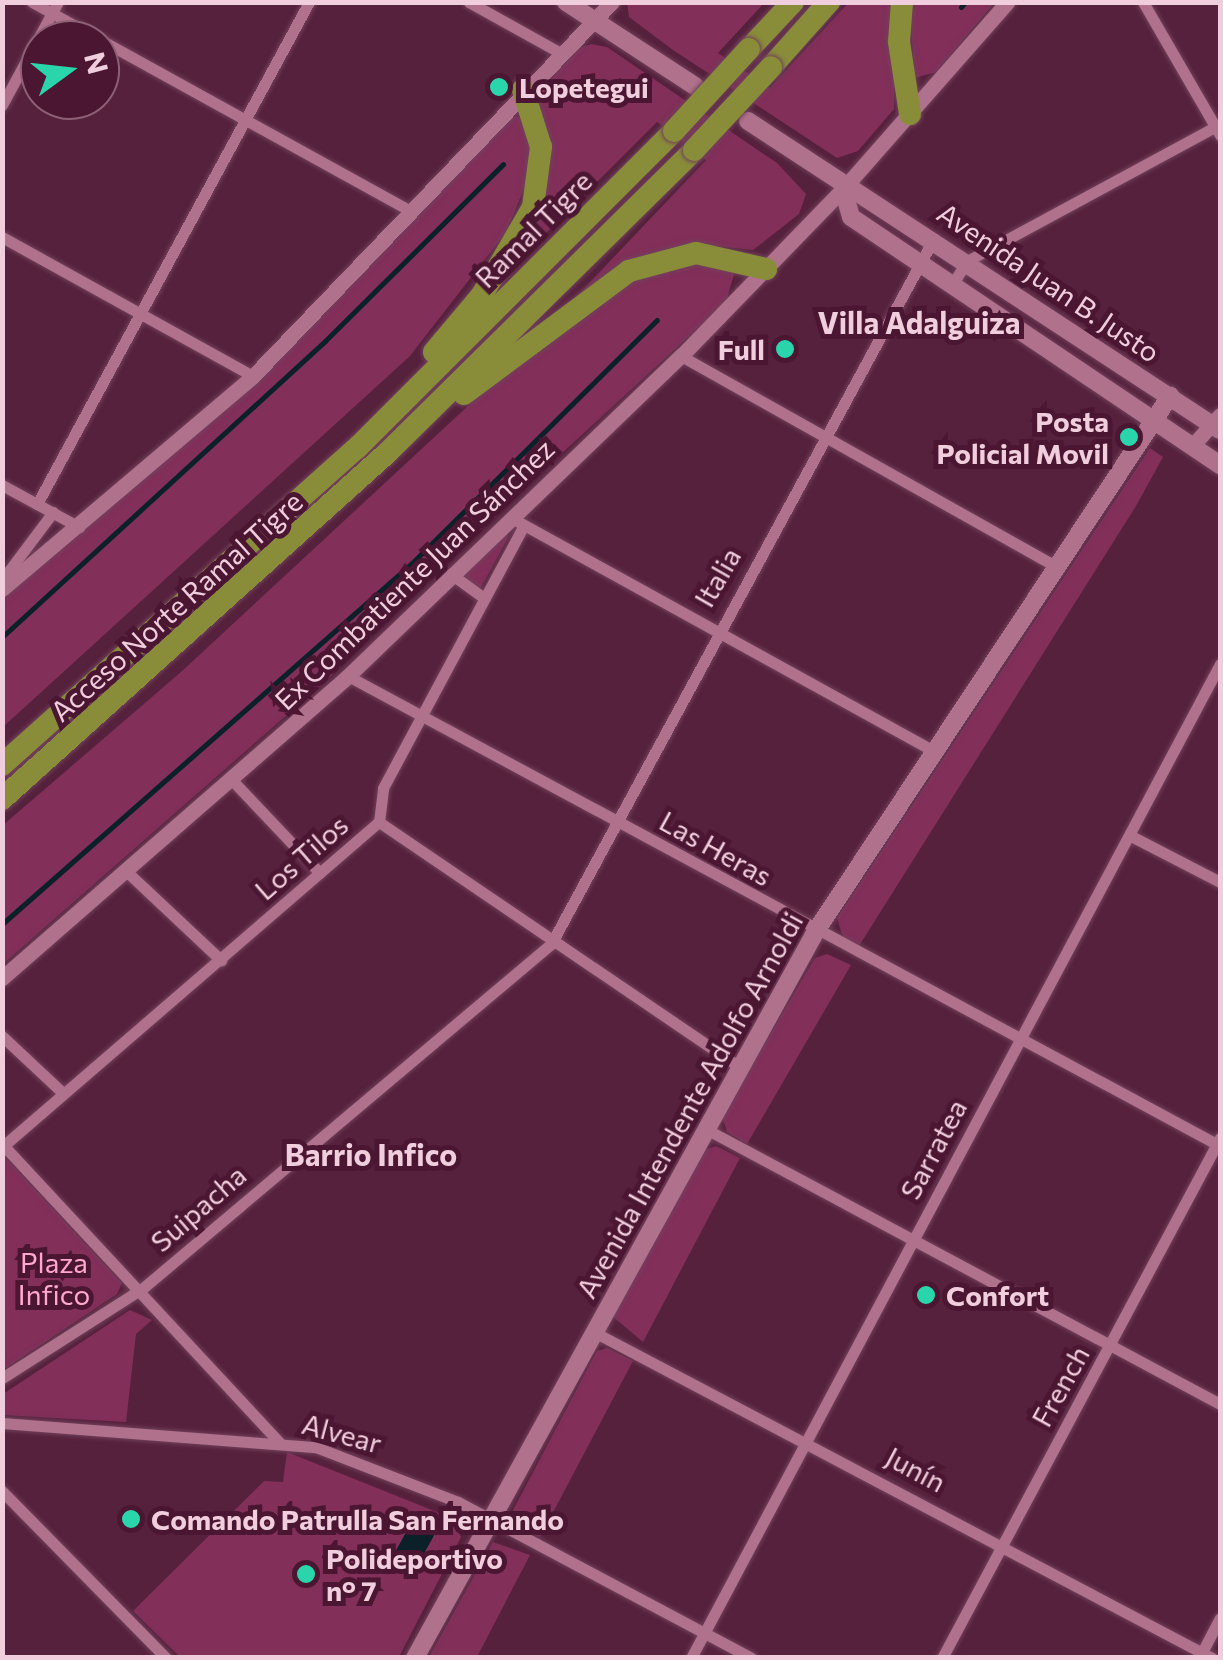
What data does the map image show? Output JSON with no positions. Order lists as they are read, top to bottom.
{
  "streets": {
    "highway": ["Ramal Tigre", "Acceso Norte Ramal Tigre"],
    "main road": ["Avenida Juan B. Justo", "Avenida Intendente Adolfo Arnoldi"],
    "street": [
      "Ex Combatiente Juan Sánchez",
      "Italia",
      "Las Heras",
      "Los Tilos",
      "Sarratea",
      "Suipacha",
      "French",
      "Alvear",
      "Junín"
    ]
  },
  "crossings": [
    ["Ramal Tigre", "Acceso Norte Ramal Tigre"],
    ["Avenida Juan B. Justo", "Ex Combatiente Juan Sánchez"],
    ["Avenida Juan B. Justo", "Italia"],
    ["Avenida Juan B. Justo", "Avenida Intendente Adolfo Arnoldi"],
    ["Ex Combatiente Juan Sánchez", "Las Heras"],
    ["Ex Combatiente Juan Sánchez", "Los Tilos"],
    ["Italia", "Las Heras"],
    ["Italia", "Suipacha"],
    ["Las Heras", "Los Tilos"],
    ["Las Heras", "Avenida Intendente Adolfo Arnoldi"],
    ["Las Heras", "Sarratea"],
    ["Las Heras", "French"],
    ["Los Tilos", "Alvear"],
    ["Avenida Intendente Adolfo Arnoldi", "Alvear"],
    ["Avenida Intendente Adolfo Arnoldi", "Junín"],
    ["Sarratea", "Alvear"],
    ["Sarratea", "Junín"],
    ["Suipacha", "Alvear"],
    ["French", "Junín"]
  ],
  "districts": ["Villa Adalguiza", "Barrio Infico"],
  "parks": ["Plaza Infico"],
  "places": [
    "Lopetegui",
    "Full",
    "Posta Policial Movil",
    "Confort",
    "Comando Patrulla San Fernando",
    "Polideportivo n° 7"
  ],
  "north": "right"
}
